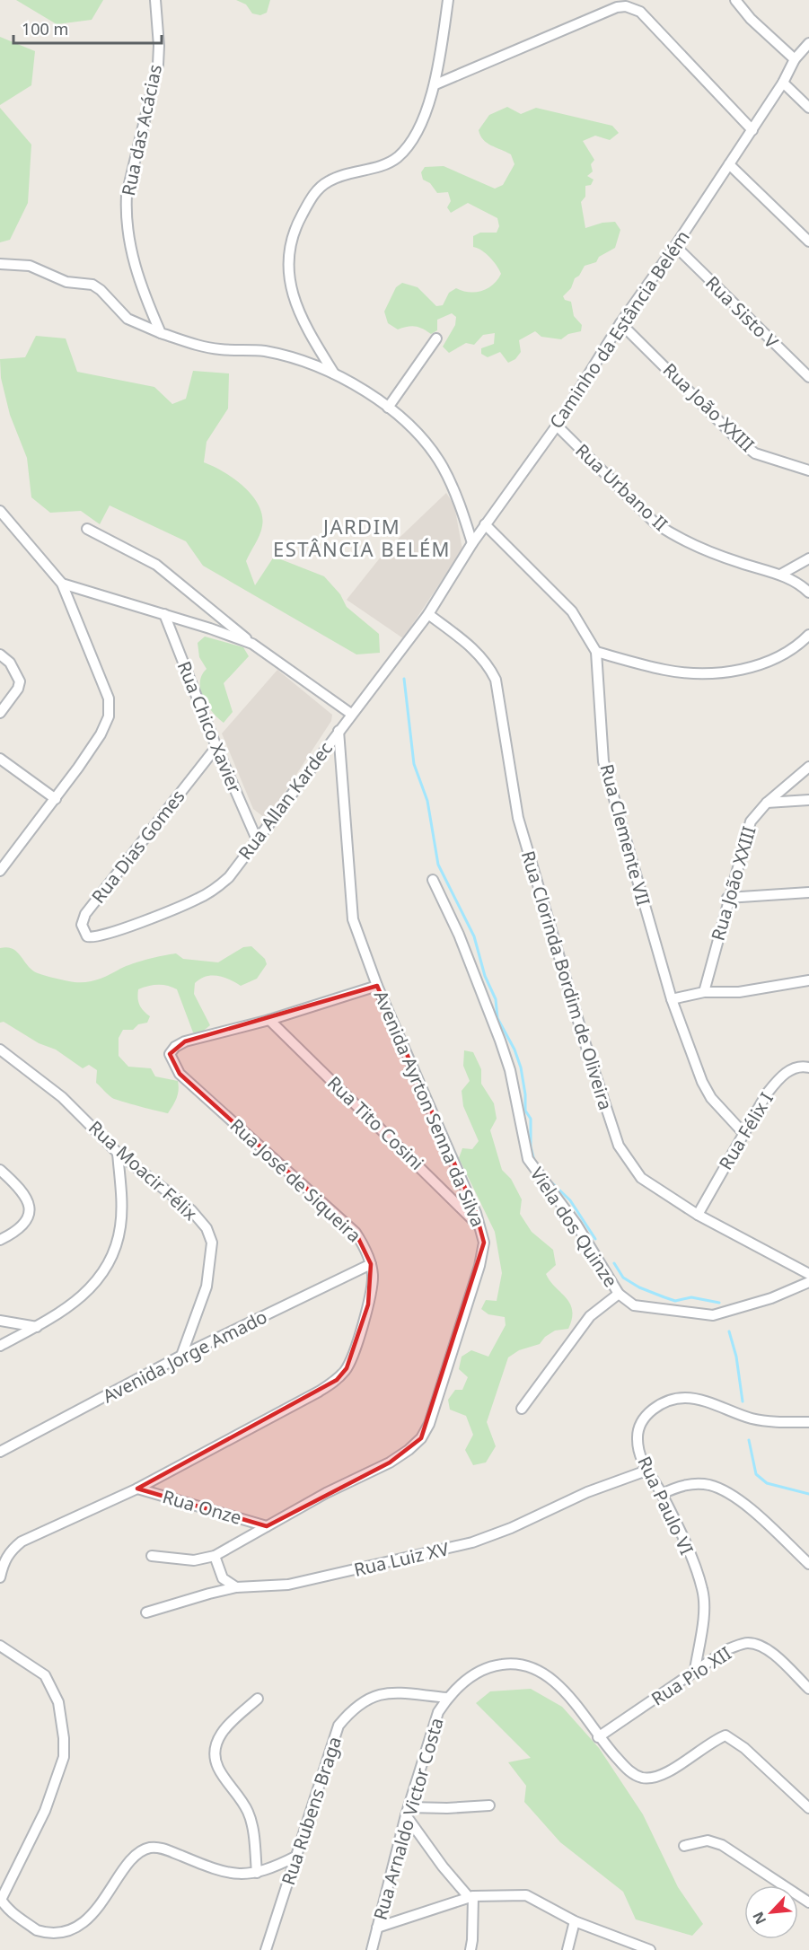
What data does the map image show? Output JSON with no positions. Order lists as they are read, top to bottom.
{
  "streets": {
    "street": [
      "Rua das Acácias",
      "Rua Sisto V",
      "Caminho da Estância Belém",
      "Rua João XXIII",
      "Rua Urbano II",
      "Rua Chico Xavier",
      "Rua Allan Kardec",
      "Rua Clemente VII",
      "Rua Dias Gomes",
      "Rua Clorinda Bordim de Oliveira",
      "Avenida Ayrton Senna da Silva",
      "Rua Tito Cosini",
      "Rua Félix I",
      "Rua Moacir Félix",
      "Rua José de Siqueira",
      "Viela dos Quinze",
      "Avenida Jorge Amado",
      "Rua Paulo VI",
      "Rua Onze",
      "Rua Luiz XV",
      "Rua Pio XII",
      "Rua Rubens Braga",
      "Rua Arnaldo Victor Costa"
    ]
  },
  "crossings": [
    ["Rua Sisto V", "Caminho da Estância Belém"],
    ["Caminho da Estância Belém", "Rua João XXIII"],
    ["Caminho da Estância Belém", "Rua Urbano II"],
    ["Caminho da Estância Belém", "Rua Allan Kardec"],
    ["Caminho da Estância Belém", "Rua Clemente VII"],
    ["Caminho da Estância Belém", "Rua Clorinda Bordim de Oliveira"],
    ["Rua Chico Xavier", "Rua Allan Kardec"],
    ["Rua Chico Xavier", "Rua Dias Gomes"],
    ["Rua Allan Kardec", "Rua Dias Gomes"],
    ["Rua Allan Kardec", "Rua Clorinda Bordim de Oliveira"],
    ["Rua Allan Kardec", "Avenida Ayrton Senna da Silva"],
    ["Rua Clemente VII", "Rua Félix I"],
    ["Rua Clorinda Bordim de Oliveira", "Rua Félix I"],
    ["Avenida Ayrton Senna da Silva", "Rua Tito Cosini"],
    ["Avenida Ayrton Senna da Silva", "Rua José de Siqueira"],
    ["Avenida Ayrton Senna da Silva", "Rua Onze"],
    ["Rua Tito Cosini", "Rua José de Siqueira"],
    ["Rua Moacir Félix", "Avenida Jorge Amado"],
    ["Rua José de Siqueira", "Avenida Jorge Amado"],
    ["Rua José de Siqueira", "Rua Onze"],
    ["Rua Paulo VI", "Rua Luiz XV"],
    ["Rua Paulo VI", "Rua Pio XII"],
    ["Rua Pio XII", "Rua Arnaldo Victor Costa"],
    ["Rua Rubens Braga", "Rua Arnaldo Victor Costa"]
  ],
  "districts": ["JARDIM ESTÂNCIA BELÉM"],
  "scale_bar": "100 m",
  "north": "bottom left"
}
